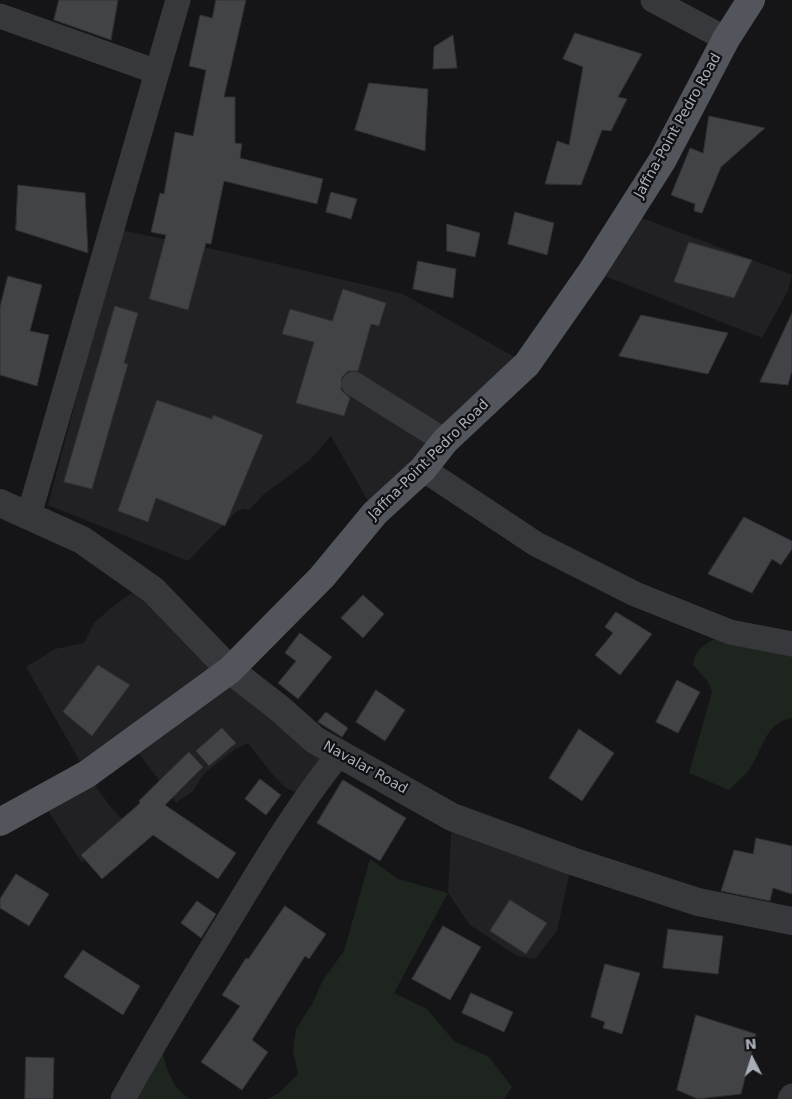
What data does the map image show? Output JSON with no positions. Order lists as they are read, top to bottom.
{
  "streets": {
    "main road": ["Jaffna-Point Pedro Road"],
    "street": ["Navalar Road"]
  },
  "crossings": [
    ["Jaffna-Point Pedro Road", "Navalar Road"]
  ],
  "north": "top"
}
